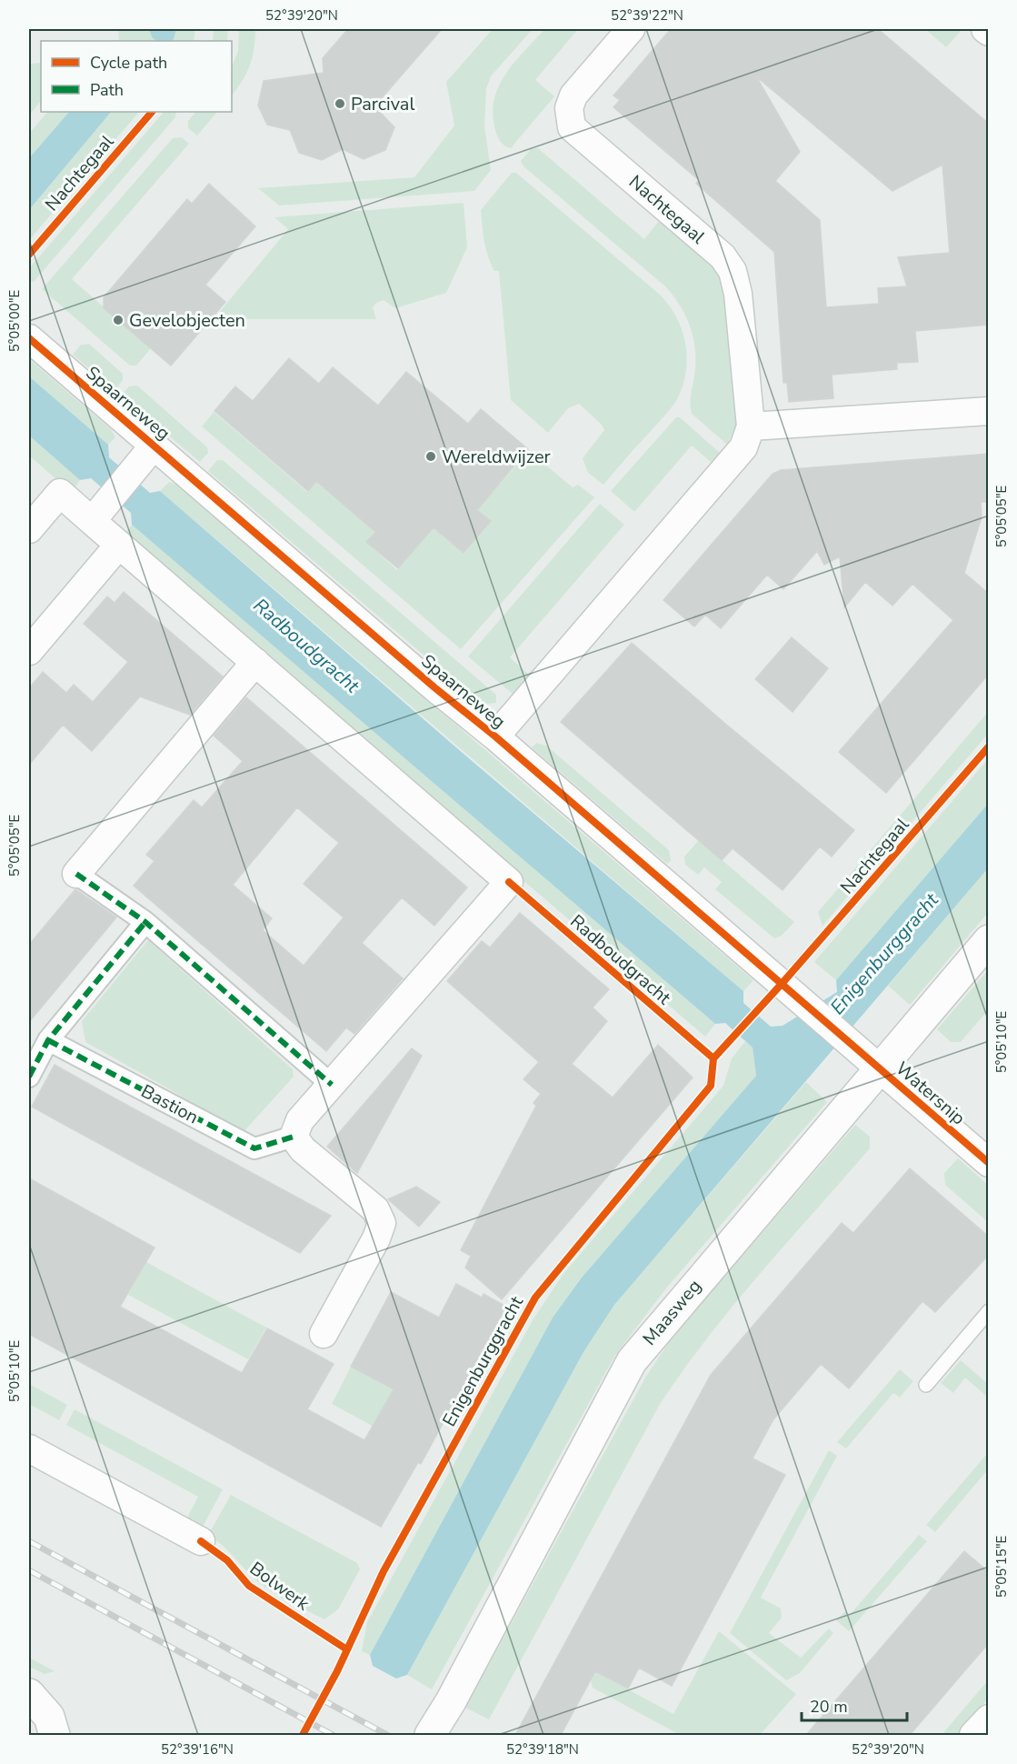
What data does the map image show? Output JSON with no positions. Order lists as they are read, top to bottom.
{
  "streets": {
    "street": [
      "Nachtegaal",
      "Spaarneweg",
      "Watersnip",
      "Bastion",
      "Maasweg"
    ],
    "cycle path": ["Radboudgracht", "Enigenburggracht", "Bolwerk"]
  },
  "crossings": [
    ["Nachtegaal", "Spaarneweg"],
    ["Spaarneweg", "Watersnip"],
    ["Spaarneweg", "Maasweg"],
    ["Watersnip", "Maasweg"]
  ],
  "water": ["Radboudgracht", "Enigenburggracht"],
  "places": ["Parcival", "Gevelobjecten", "Wereldwijzer"],
  "legend": ["Cycle path", "Path"],
  "scale_bar": "20 m",
  "coordinates": [
    "52°39'20\"N",
    "52°39'22\"N",
    "5°05'00\"E",
    "5°05'05\"E",
    "5°05'10\"E",
    "5°05'15\"E",
    "52°39'16\"N",
    "52°39'18\"N"
  ]
}
